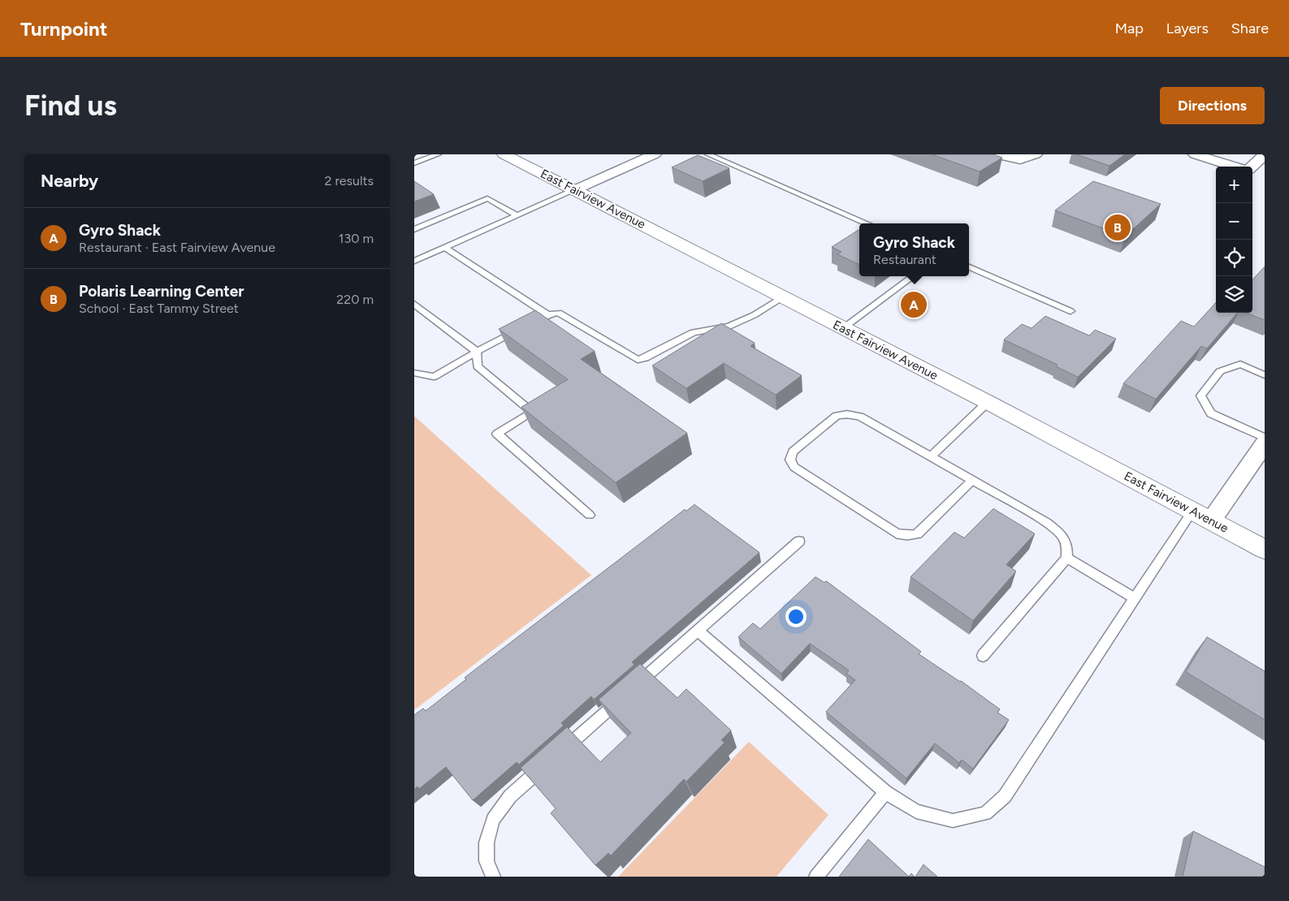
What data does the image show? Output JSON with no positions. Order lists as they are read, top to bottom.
{
  "streets": {
    "main road": ["East Fairview Avenue"]
  },
  "page": {
    "header": "Turnpoint",
    "nav": ["Map", "Layers", "Share"],
    "buttons": "Directions",
    "title": "Find us",
    "heading": ["Nearby", "2 results"],
    "map_buttons": ["+", "−"],
    "list": [
      {
        "mark": "A",
        "name": "Gyro Shack",
        "note": "Restaurant · East Fairview Avenue",
        "value": "130 m"
      },
      {
        "mark": "B",
        "name": "Polaris Learning Center",
        "note": "School · East Tammy Street",
        "value": "220 m"
      }
    ],
    "pins": ["B", "A"],
    "popup": ["Gyro Shack", "Restaurant"]
  }
}
